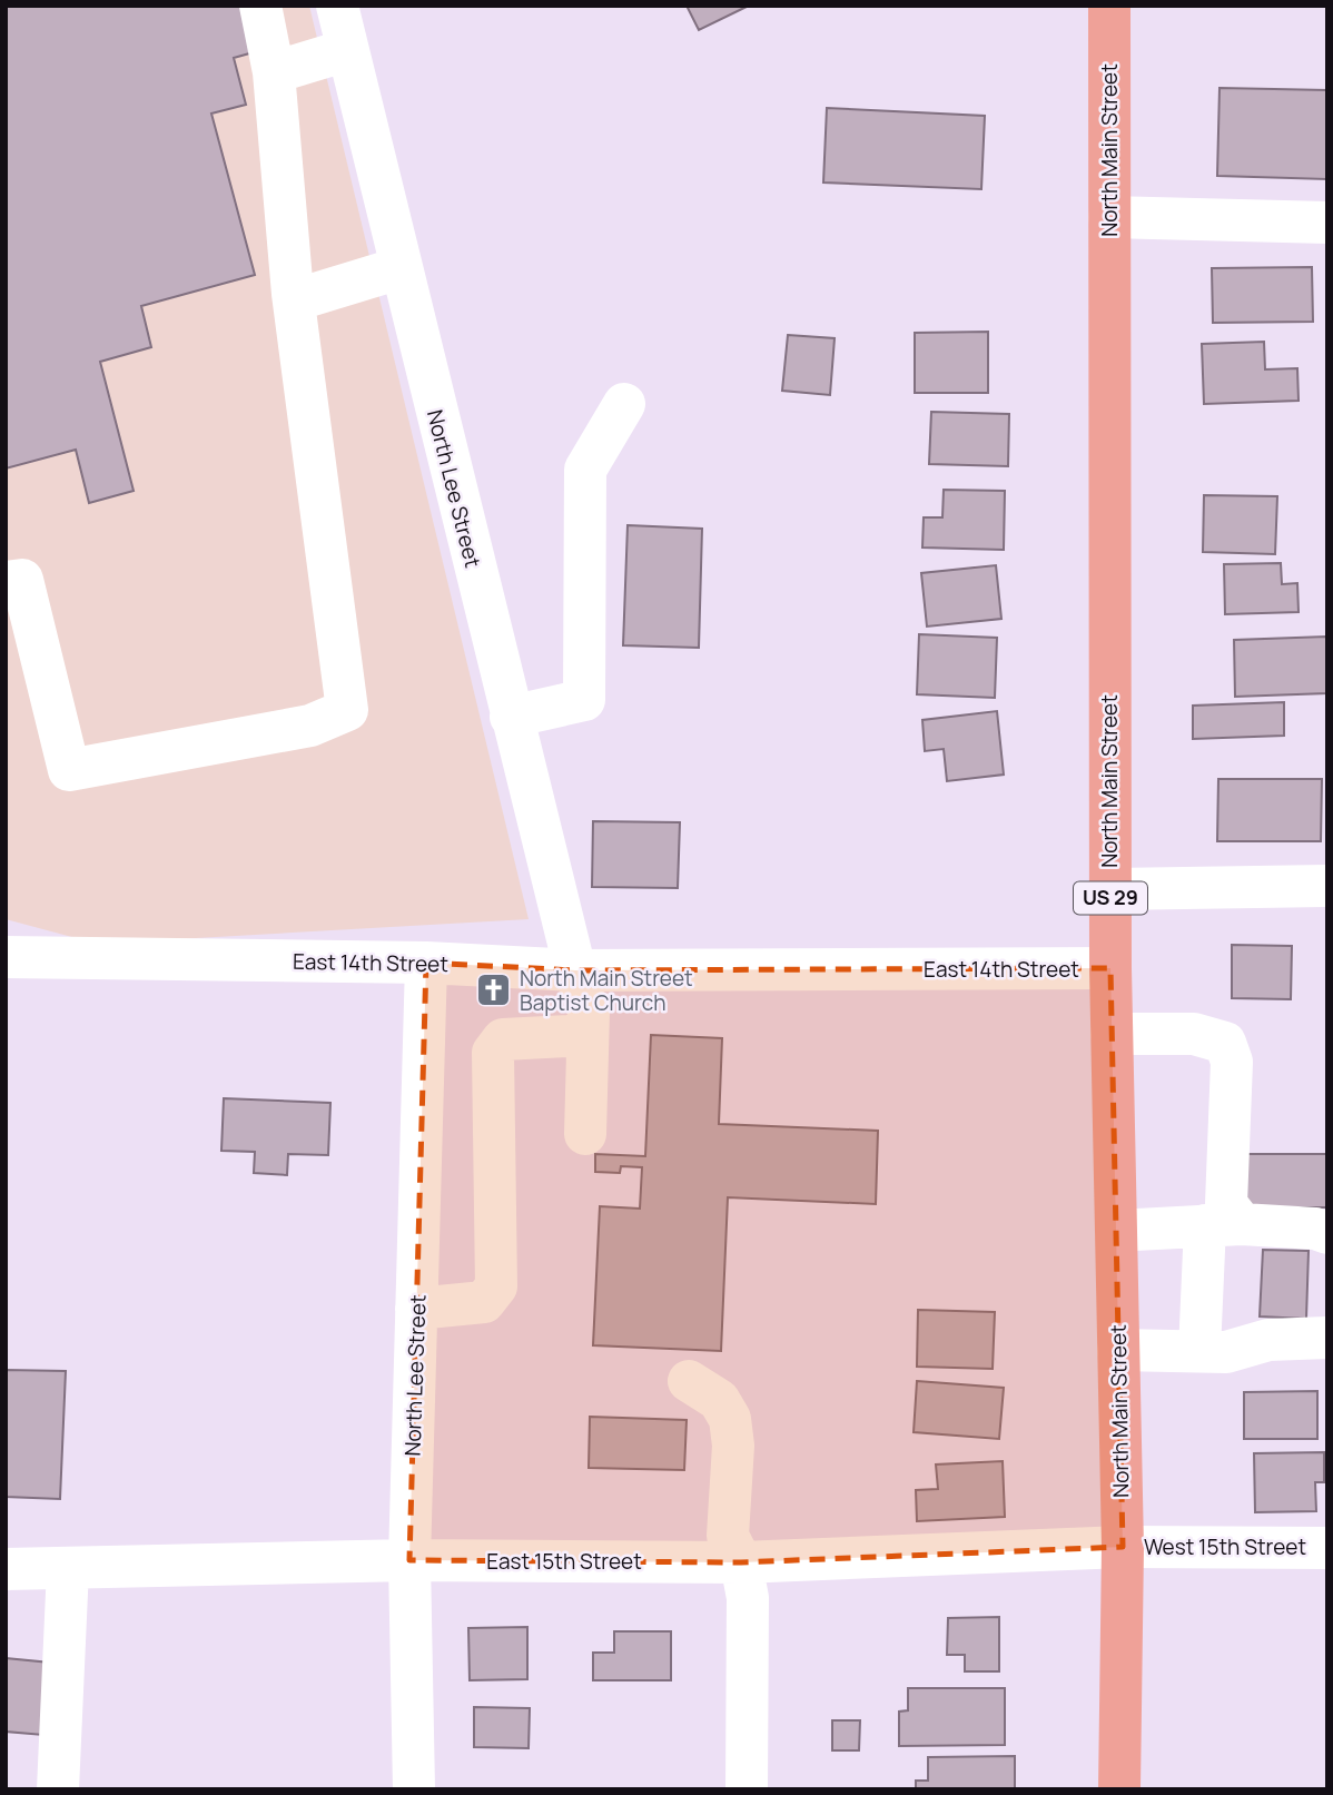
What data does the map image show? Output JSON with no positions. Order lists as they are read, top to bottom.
{
  "streets": {
    "main road": ["North Main Street", "US 29"],
    "street": [
      "North Lee Street",
      "East 14th Street",
      "West 15th Street",
      "East 15th Street"
    ]
  },
  "crossings": [
    ["North Main Street", "East 14th Street"],
    ["North Main Street", "West 15th Street"],
    ["North Main Street", "East 15th Street"],
    ["North Lee Street", "East 14th Street"],
    ["North Lee Street", "East 15th Street"],
    ["West 15th Street", "East 15th Street"]
  ],
  "places": {
    "church": ["North Main Street Baptist Church"]
  }
}
